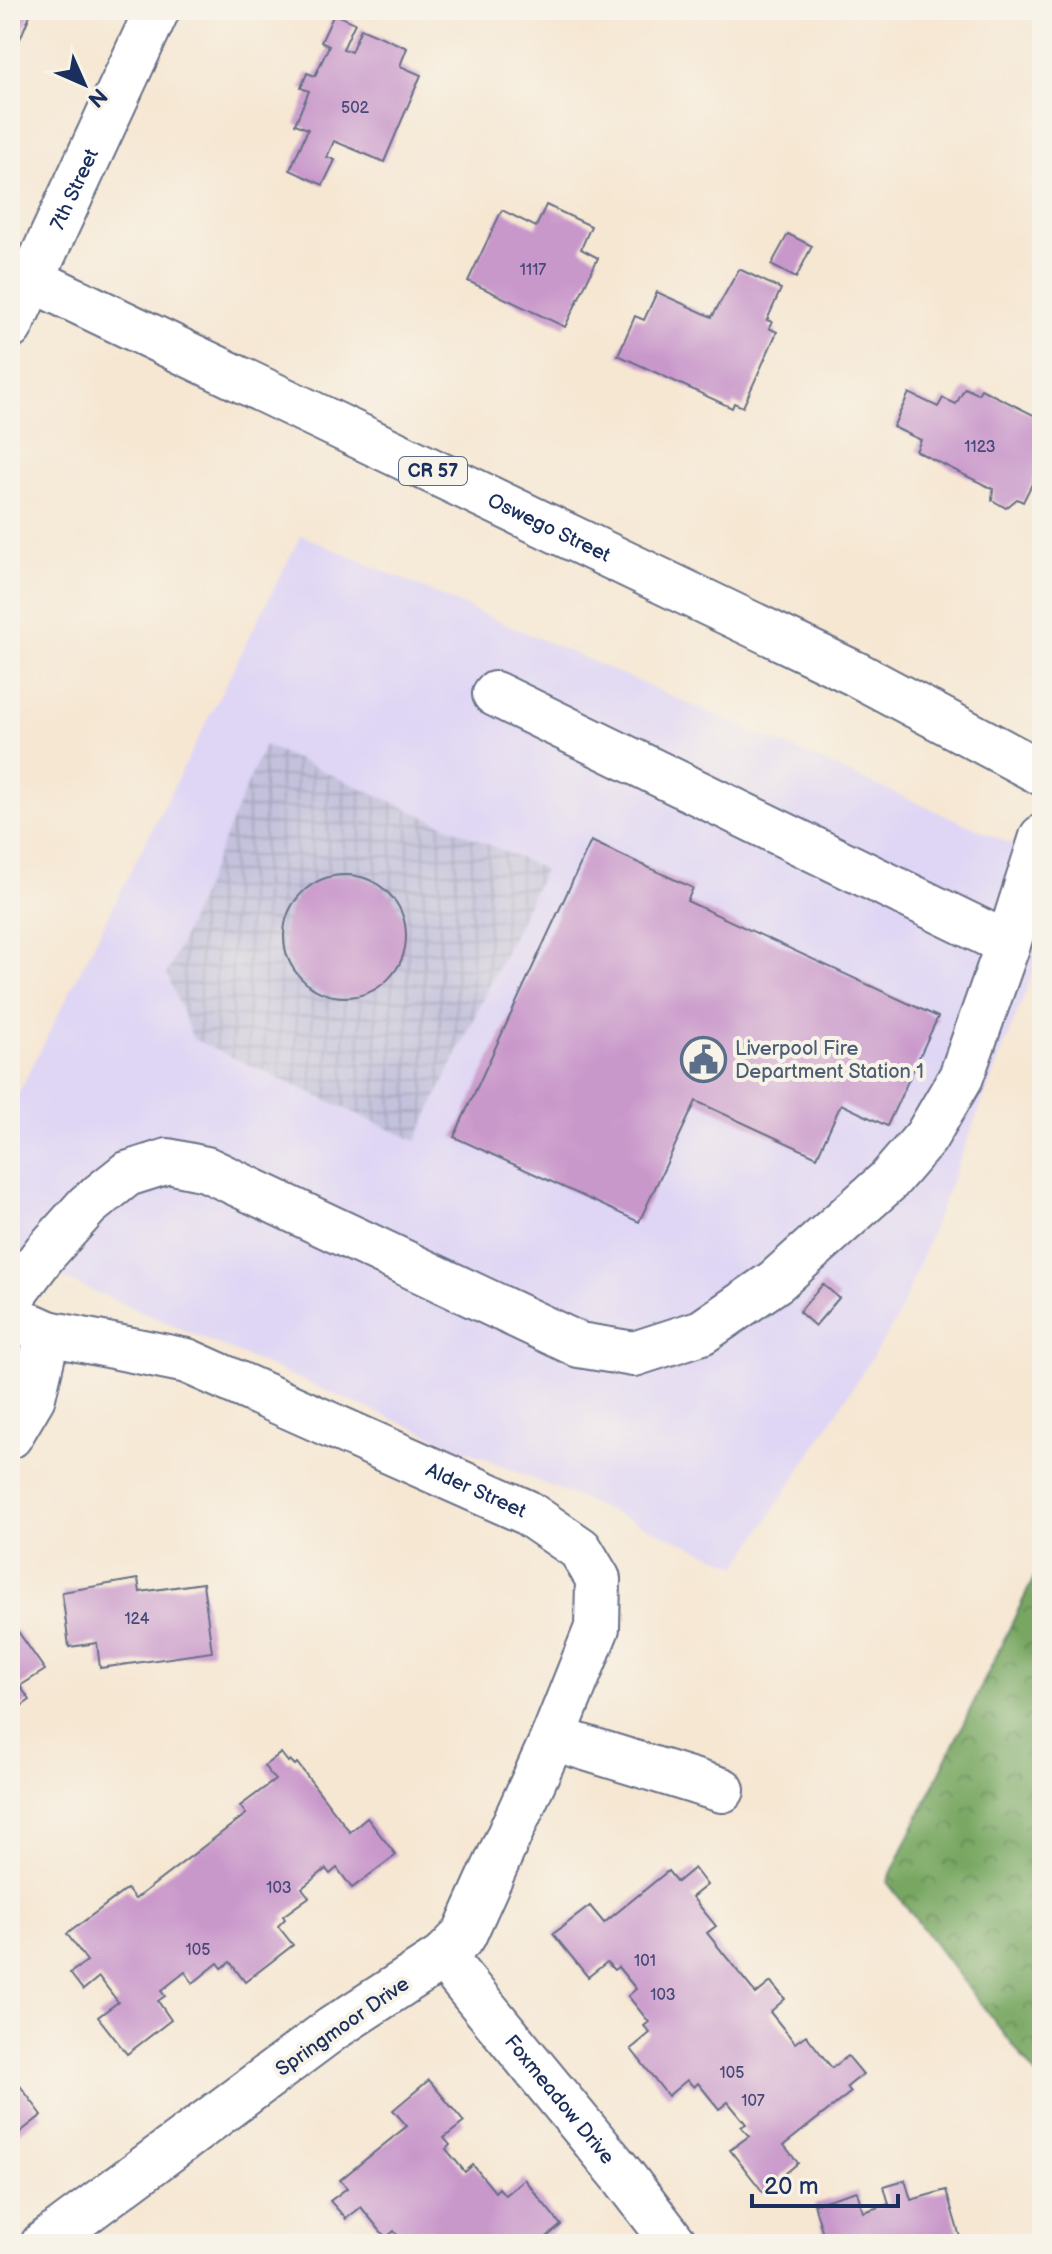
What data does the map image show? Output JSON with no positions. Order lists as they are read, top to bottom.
{
  "streets": {
    "street": [
      "7th Street",
      "CR 57",
      "Oswego Street",
      "Alder Street",
      "Springmoor Drive",
      "Foxmeadow Drive"
    ]
  },
  "crossings": [
    ["7th Street", "Oswego Street"],
    ["Alder Street", "Springmoor Drive"],
    ["Springmoor Drive", "Foxmeadow Drive"]
  ],
  "places": {
    "public building": ["Liverpool Fire Department Station 1"]
  },
  "house_numbers": [
    "502",
    "1117",
    "1123",
    "124",
    "103",
    "105",
    "101",
    "103",
    "105",
    "107"
  ],
  "scale_bar": "20 m",
  "north": "bottom right"
}
